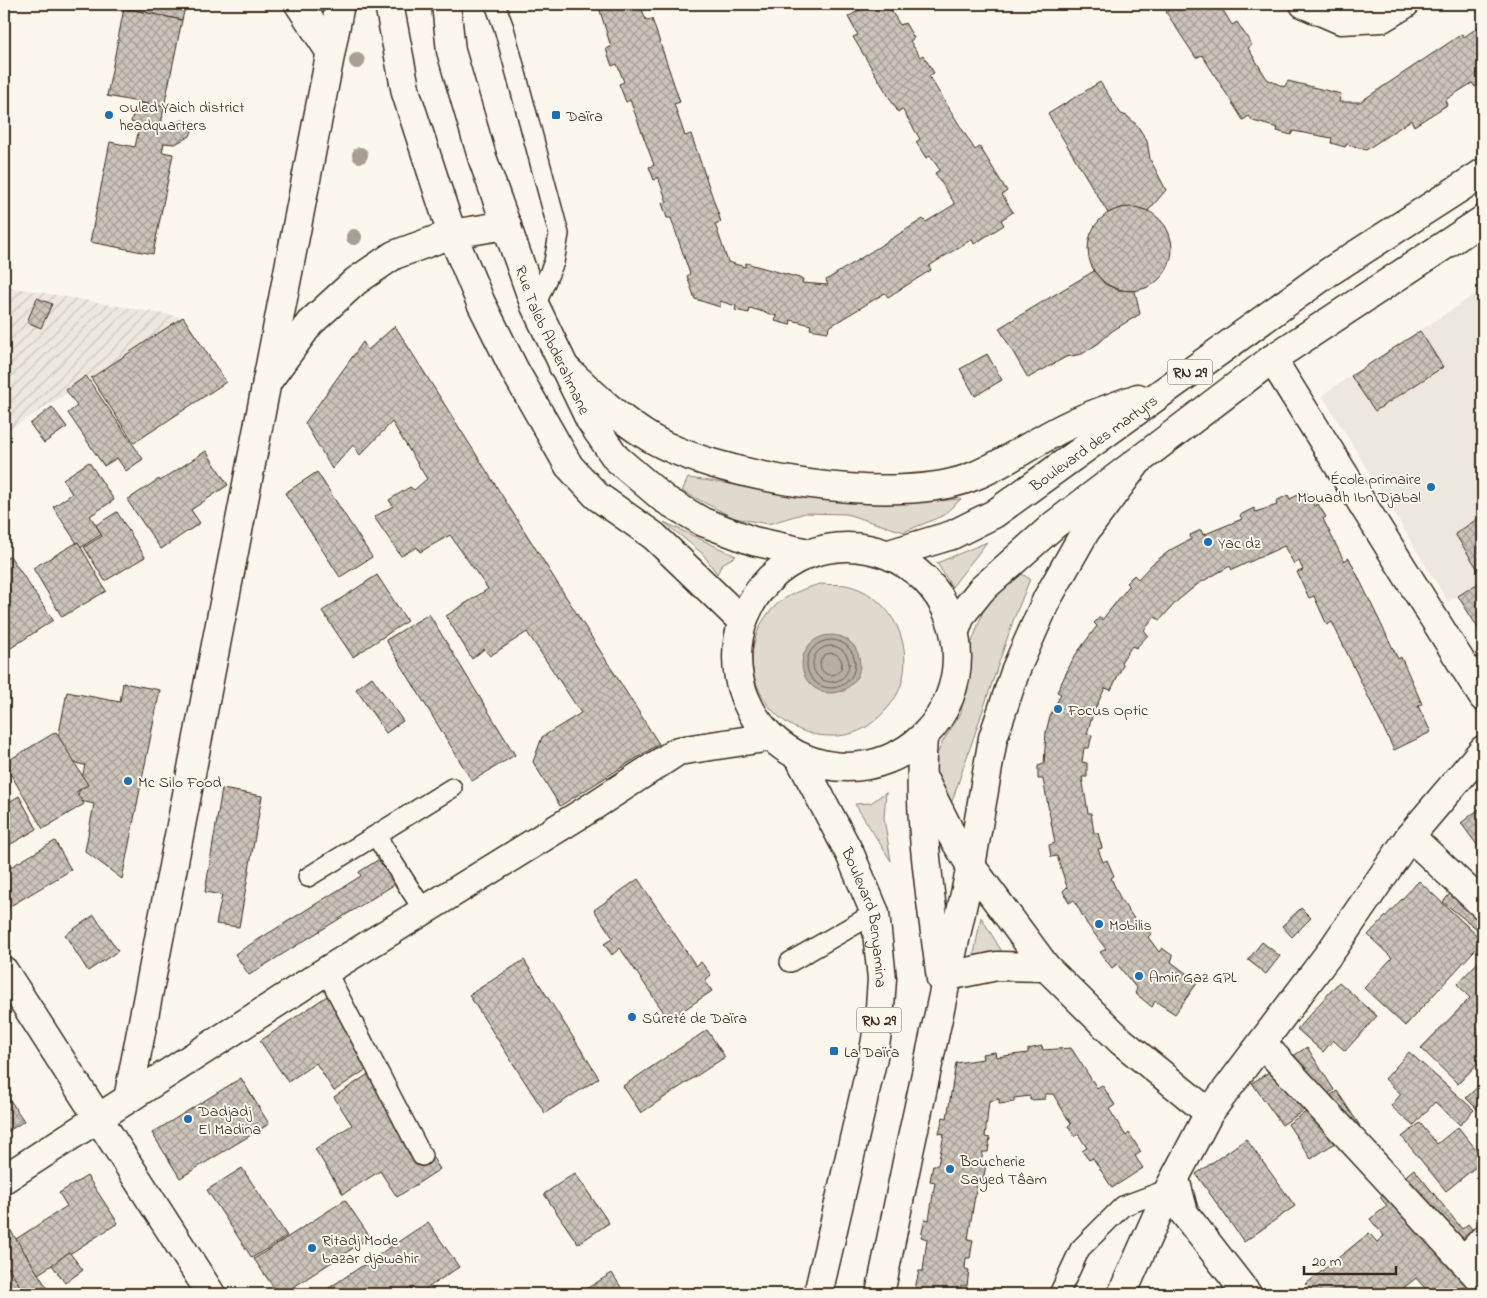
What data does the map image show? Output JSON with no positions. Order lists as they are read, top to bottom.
{
  "streets": {
    "main road": [
      "Rue Taleb Abderahmane",
      "RN 29",
      "Boulevard des martyrs",
      "Boulevard Benyamina"
    ]
  },
  "places": {
    "other": [
      "Ouled Yaich district headquarters",
      "École primaire Mouadh Ibn Djabal",
      "Yac dz",
      "Focus Optic",
      "Mc Silo Food",
      "Mobilis",
      "Amir Gaz GPL",
      "Sûreté de Daïra",
      "Dadjadj El Madina",
      "Boucherie Sayed Tâam",
      "Ritadj Mode bazar djawahir"
    ],
    "transit": ["Daïra", "La Daïra"]
  },
  "scale_bar": "20 m"
}
